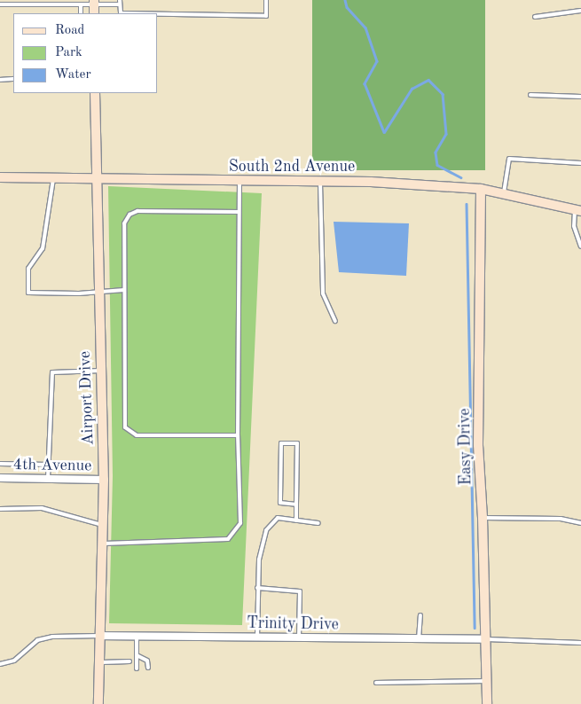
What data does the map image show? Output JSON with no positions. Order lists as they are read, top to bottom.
{
  "streets": {
    "street": [
      "South 2nd Avenue",
      "Airport Drive",
      "Easy Drive",
      "4th Avenue",
      "Trinity Drive"
    ]
  },
  "crossings": [
    ["South 2nd Avenue", "Airport Drive"],
    ["South 2nd Avenue", "Easy Drive"],
    ["Airport Drive", "4th Avenue"],
    ["Airport Drive", "Trinity Drive"],
    ["Easy Drive", "Trinity Drive"]
  ],
  "legend": ["Road", "Park", "Water"]
}
